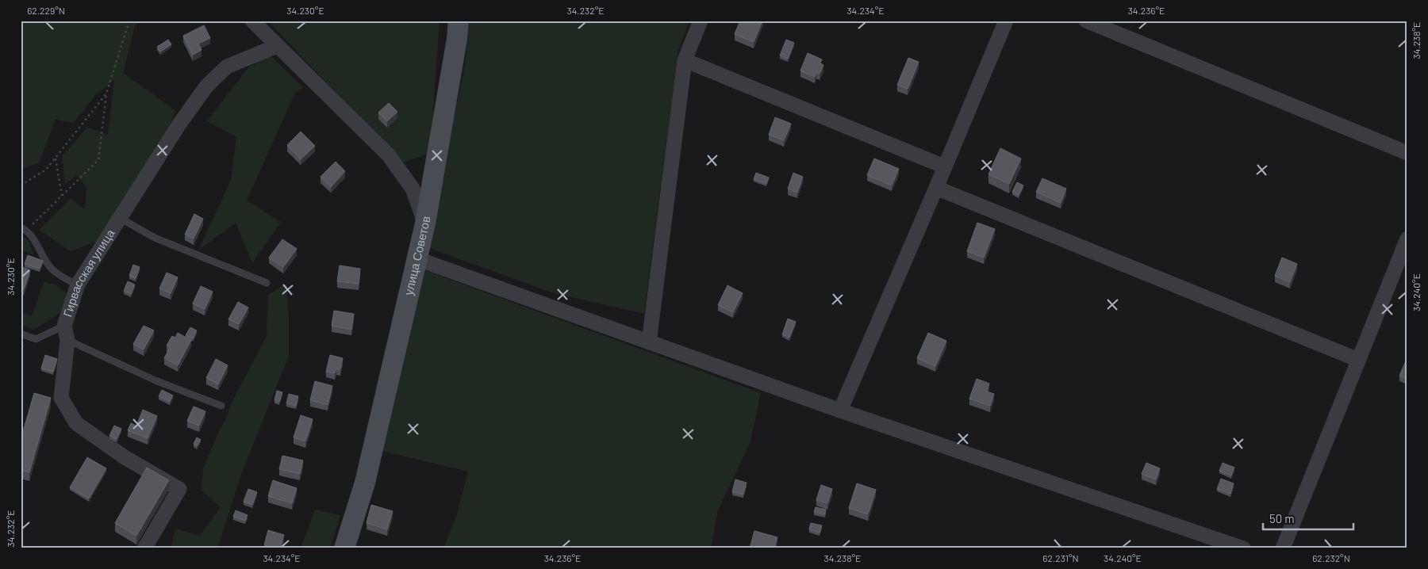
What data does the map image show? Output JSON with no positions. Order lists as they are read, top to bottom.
{
  "streets": {
    "main road": ["улица Советов"],
    "street": ["Гирвасская улица"]
  },
  "crossings": [
    ["улица Советов", "Гирвасская улица"]
  ],
  "scale_bar": "50 m",
  "coordinates": [
    "62.229°N",
    "34.230°E",
    "34.232°E",
    "34.234°E",
    "34.236°E",
    "34.238°E",
    "34.240°E",
    "62.231°N",
    "62.232°N"
  ]
}
